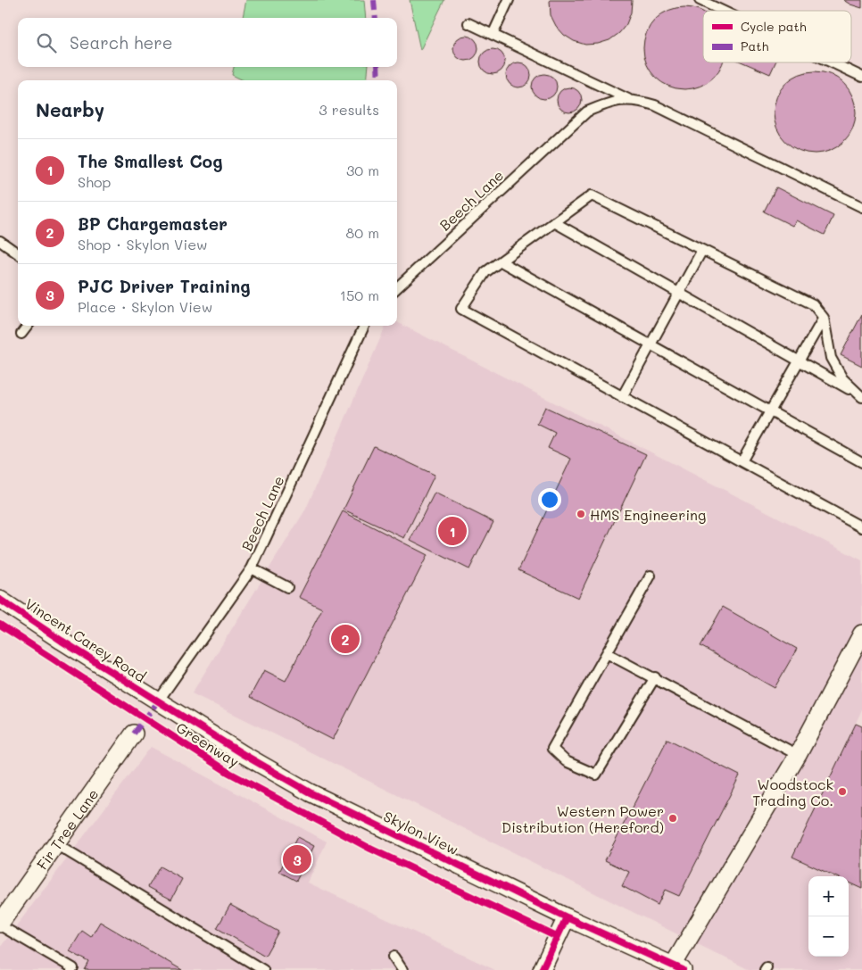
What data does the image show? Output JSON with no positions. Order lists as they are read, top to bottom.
{
  "streets": {
    "street": ["Vincent Carey Road", "Fir Tree Lane", "Skylon View"],
    "lane": ["Beech Lane"],
    "cycle path": ["Greenway"]
  },
  "crossings": [
    ["Beech Lane", "Vincent Carey Road"],
    ["Beech Lane", "Skylon View"],
    ["Vincent Carey Road", "Skylon View"]
  ],
  "places": ["HMS Engineering", "Woodstock Trading Co.", "Western Power Distribution (Hereford)"],
  "legend": ["Cycle path", "Path"],
  "page": {
    "search": "Search here",
    "heading": ["Nearby", "3 results"],
    "list": [
      {
        "mark": "1",
        "name": "The Smallest Cog",
        "note": "Shop",
        "value": "30 m"
      },
      {
        "mark": "2",
        "name": "BP Chargemaster",
        "note": "Shop · Skylon View",
        "value": "80 m"
      },
      {
        "mark": "3",
        "name": "PJC Driver Training",
        "note": "Place · Skylon View",
        "value": "150 m"
      }
    ],
    "pins": ["1", "2", "3"],
    "map_buttons": ["+", "−"]
  }
}
